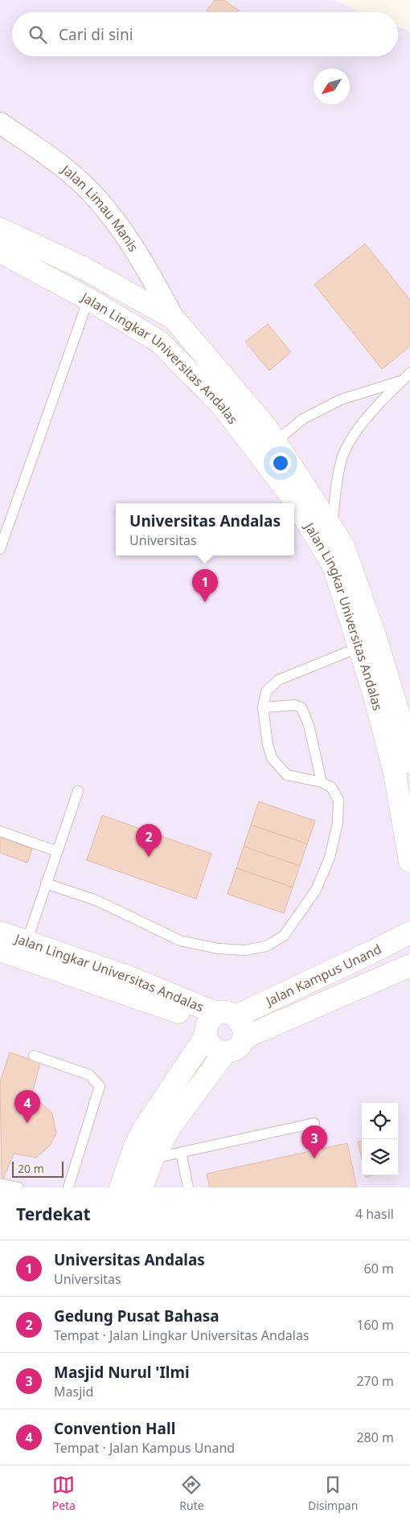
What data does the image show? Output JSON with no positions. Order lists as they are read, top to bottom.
{
  "streets": {
    "street": ["Jalan Limau Manis", "Jalan Lingkar Universitas Andalas", "Jalan Kampus Unand"]
  },
  "crossings": [
    ["Jalan Limau Manis", "Jalan Lingkar Universitas Andalas"],
    ["Jalan Lingkar Universitas Andalas", "Jalan Kampus Unand"]
  ],
  "scale_bar": "20 m",
  "north": "bottom left",
  "page": {
    "search": "Cari di sini",
    "popup": ["Universitas Andalas", "Universitas"],
    "pins": [
      "1",
      "2",
      "4",
      "3"
    ],
    "scale": "20 m",
    "heading": ["Terdekat", "4 hasil"],
    "list": [
      {
        "mark": "1",
        "name": "Universitas Andalas",
        "note": "Universitas",
        "value": "60 m"
      },
      {
        "mark": "2",
        "name": "Gedung Pusat Bahasa",
        "note": "Tempat · Jalan Lingkar Universitas Andalas",
        "value": "160 m"
      },
      {
        "mark": "3",
        "name": "Masjid Nurul 'Ilmi",
        "note": "Masjid",
        "value": "270 m"
      },
      {
        "mark": "4",
        "name": "Convention Hall",
        "note": "Tempat · Jalan Kampus Unand",
        "value": "280 m"
      }
    ],
    "nav": ["Peta", "Rute", "Disimpan"]
  }
}
